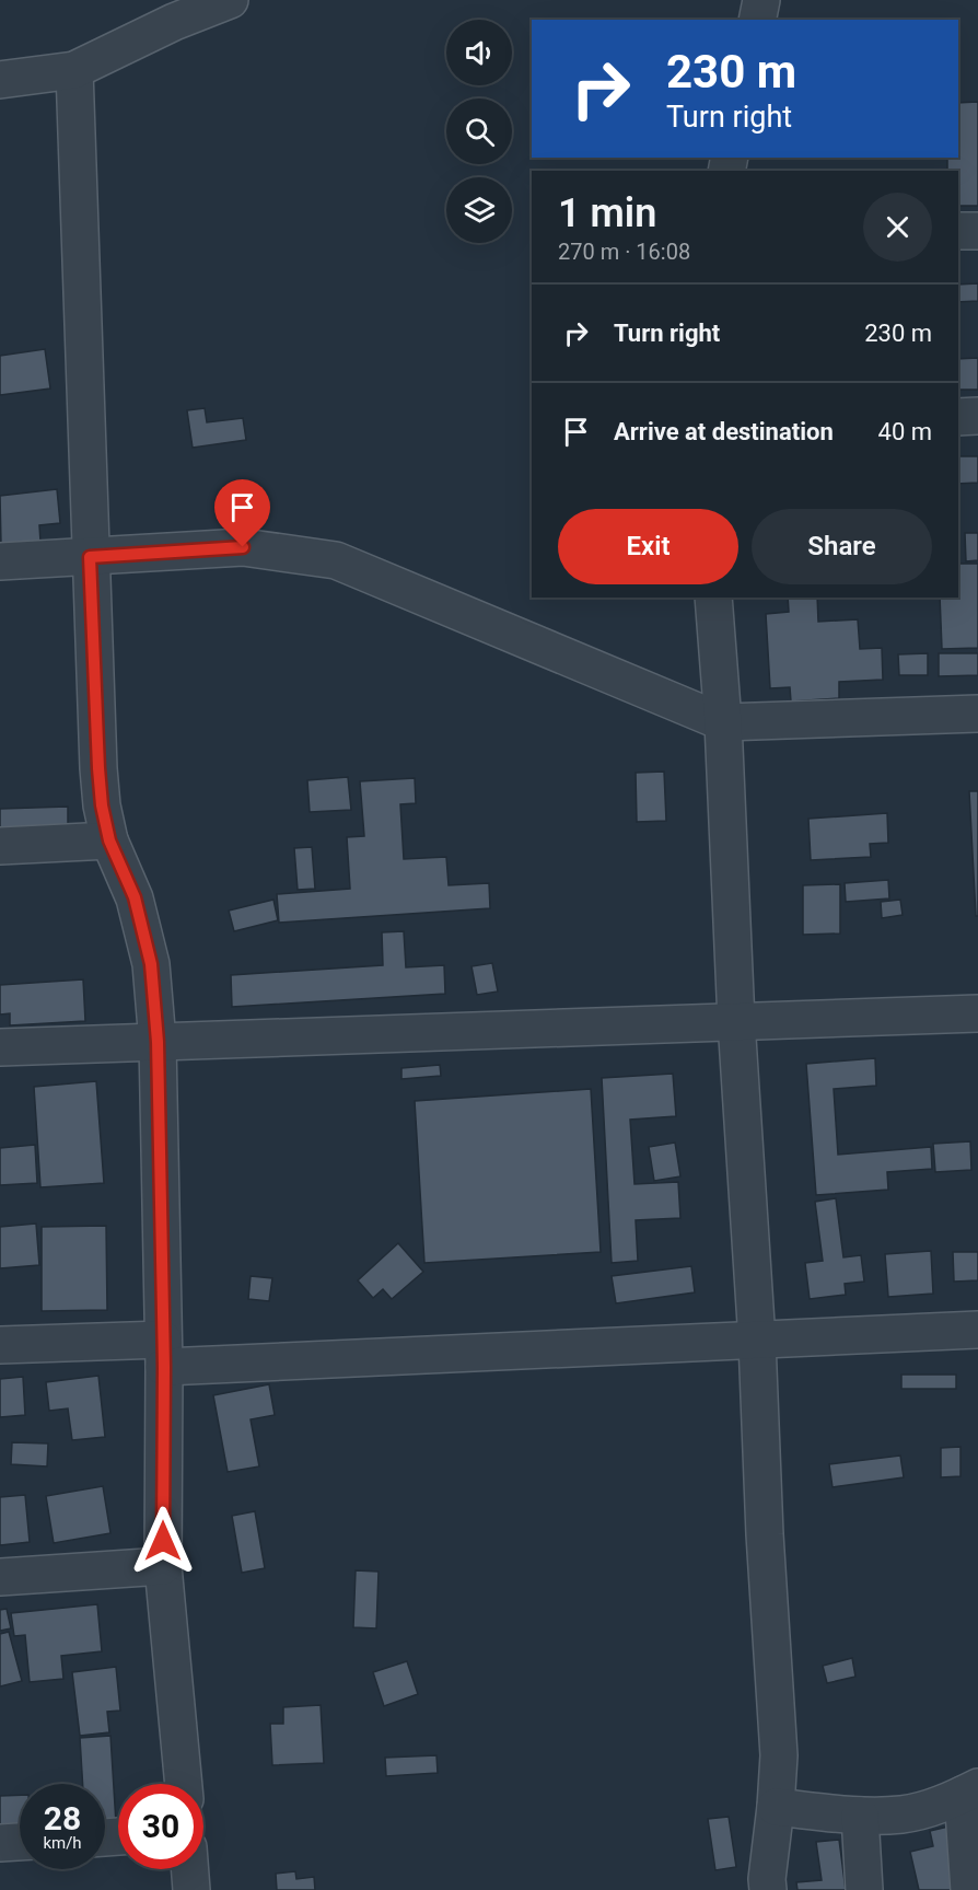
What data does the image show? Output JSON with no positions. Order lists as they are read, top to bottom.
{
  "page": {
    "turn": ["230 m", "Turn right"],
    "heading": ["1 min", "270 m · 16:08"],
    "list": [
      {
        "name": "Turn right",
        "value": "230 m"
      },
      {
        "name": "Arrive at destination",
        "value": "40 m"
      }
    ],
    "buttons": ["Exit", "Share"],
    "speed": "28 km/h",
    "limit": "30"
  }
}
